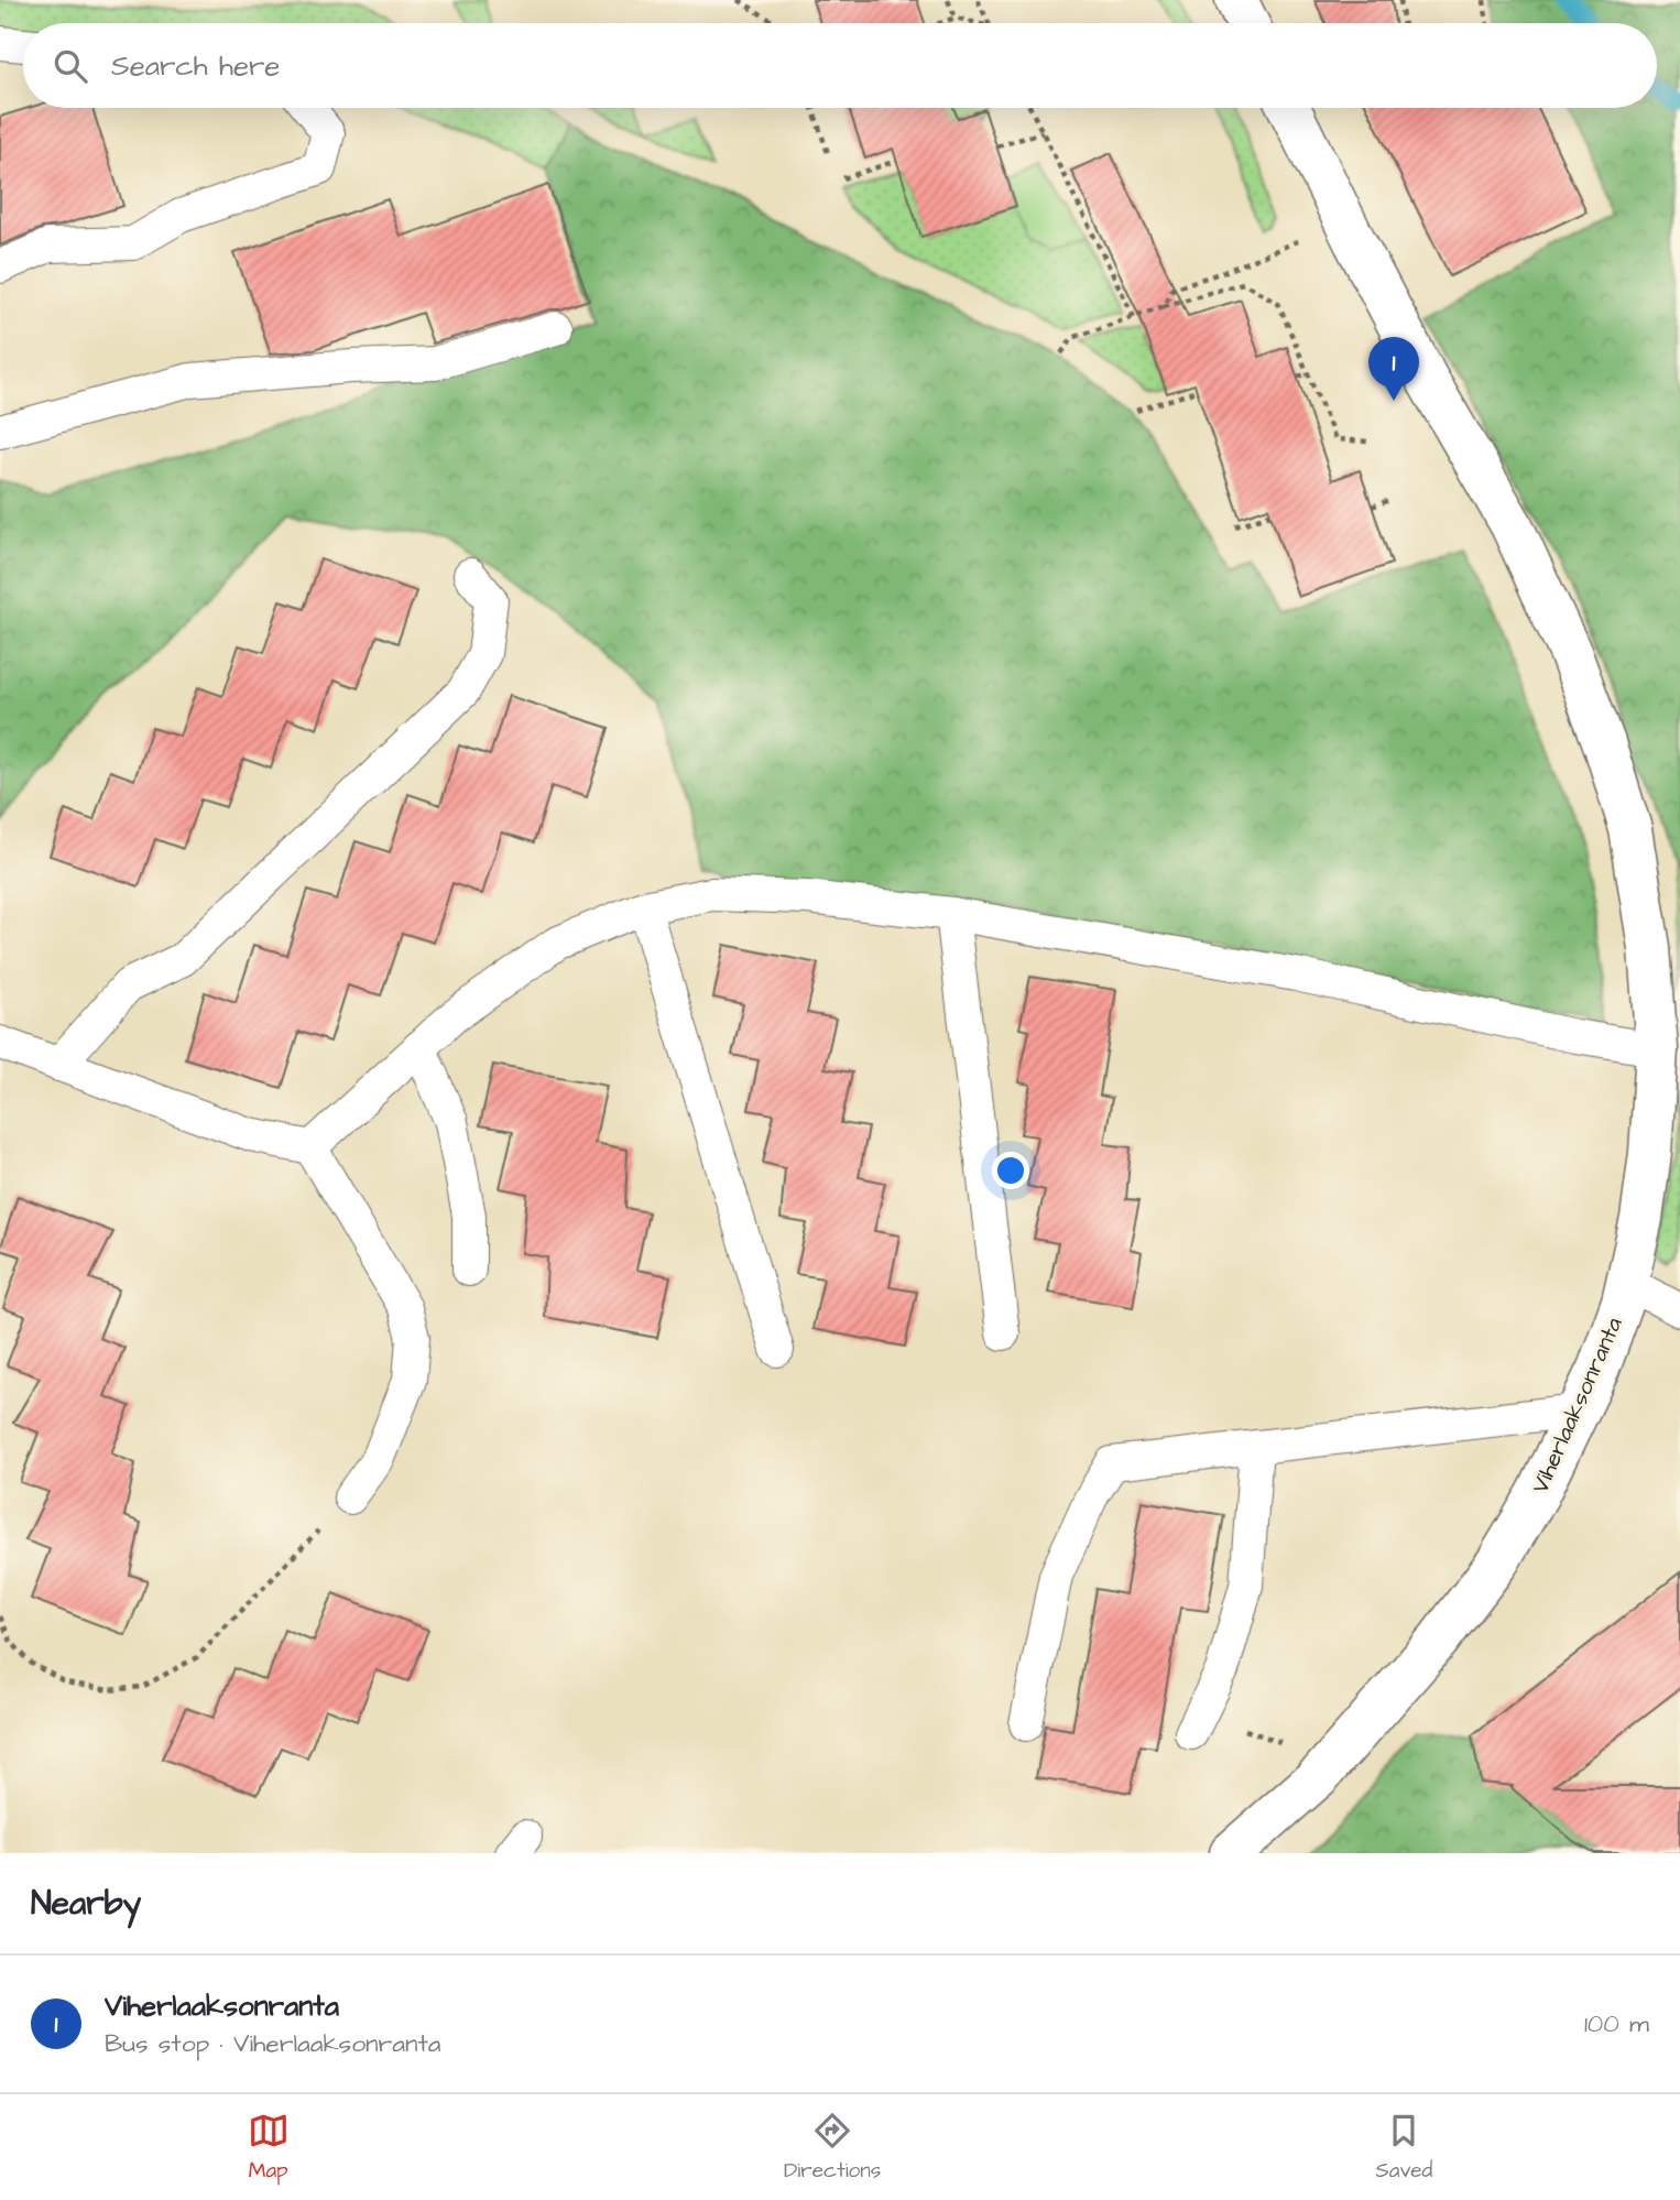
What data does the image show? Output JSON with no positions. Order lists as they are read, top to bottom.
{
  "streets": {
    "street": ["Viherlaaksonranta"]
  },
  "page": {
    "search": "Search here",
    "pins": "1",
    "heading": "Nearby",
    "list": [
      {
        "mark": "1",
        "name": "Viherlaaksonranta",
        "note": "Bus stop · Viherlaaksonranta",
        "value": "100 m"
      }
    ],
    "nav": ["Map", "Directions", "Saved"]
  }
}
